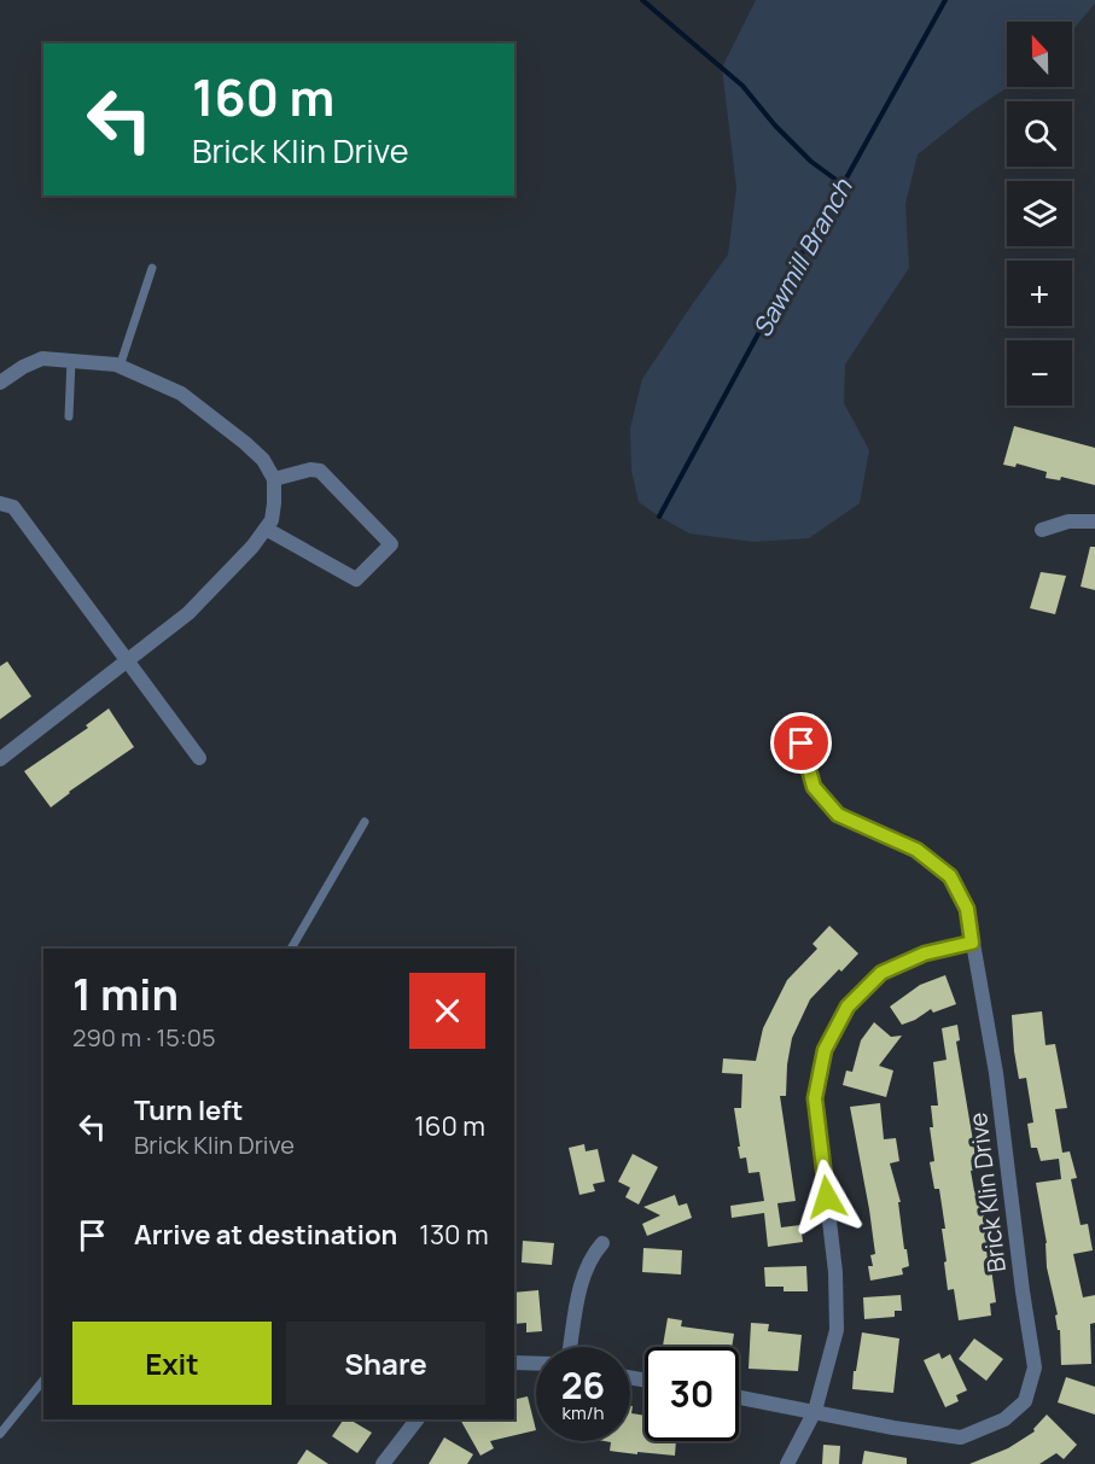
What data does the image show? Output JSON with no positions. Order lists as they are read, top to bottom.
{
  "streets": {
    "street": ["Brick Klin Drive"]
  },
  "water": ["Sawmill Branch"],
  "north": "top",
  "page": {
    "map_buttons": ["+", "−"],
    "turn": ["160 m", "Brick Klin Drive"],
    "heading": ["1 min", "290 m · 15:05"],
    "list": [
      {
        "name": "Turn left",
        "note": "Brick Klin Drive",
        "value": "160 m"
      },
      {
        "name": "Arrive at destination",
        "value": "130 m"
      }
    ],
    "buttons": ["Exit", "Share"],
    "speed": "26 km/h",
    "limit": "30"
  }
}
